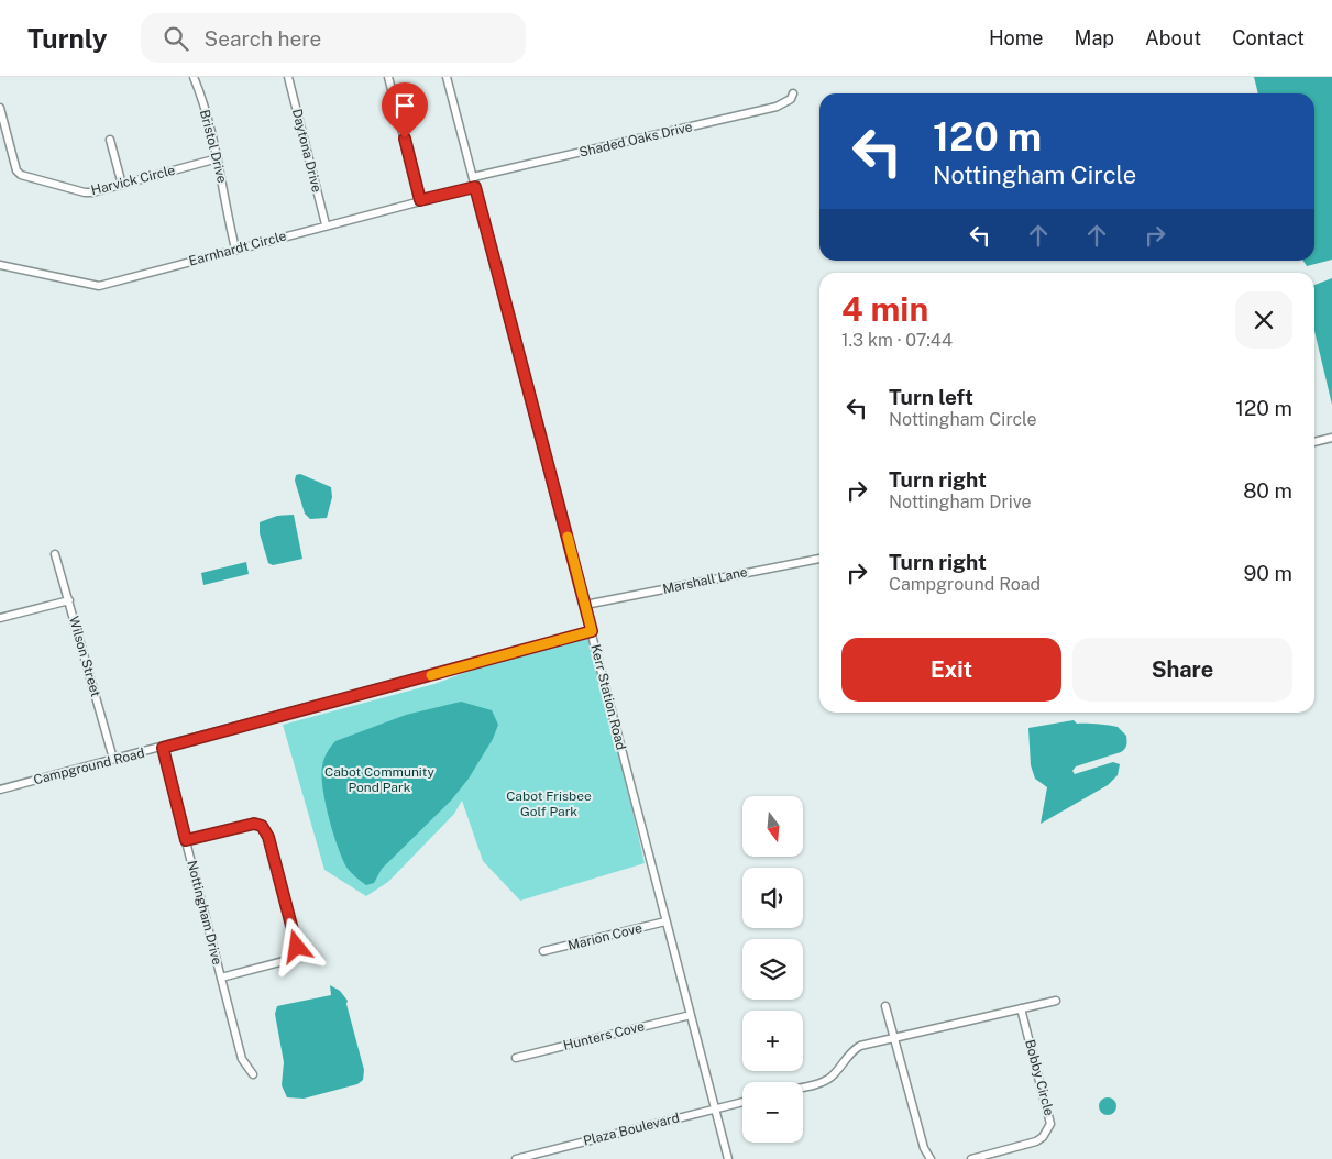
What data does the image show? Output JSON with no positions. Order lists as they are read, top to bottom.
{
  "streets": {
    "street": [
      "Shaded Oaks Drive",
      "Bristol Drive",
      "Daytona Drive",
      "Harvick Circle",
      "Earnhardt Circle",
      "Marshall Lane",
      "Wilson Street",
      "Kerr Station Road",
      "Campground Road",
      "Nottingham Drive",
      "Marion Cove",
      "Hunters Cove",
      "Bobby Circle",
      "Plaza Boulevard"
    ]
  },
  "crossings": [
    ["Shaded Oaks Drive", "Kerr Station Road"],
    ["Bristol Drive", "Harvick Circle"],
    ["Bristol Drive", "Earnhardt Circle"],
    ["Daytona Drive", "Earnhardt Circle"],
    ["Earnhardt Circle", "Kerr Station Road"],
    ["Marshall Lane", "Kerr Station Road"],
    ["Wilson Street", "Campground Road"],
    ["Kerr Station Road", "Campground Road"],
    ["Kerr Station Road", "Marion Cove"],
    ["Kerr Station Road", "Hunters Cove"],
    ["Kerr Station Road", "Plaza Boulevard"],
    ["Campground Road", "Nottingham Drive"]
  ],
  "parks": ["Cabot Community Pond Park", "Cabot Frisbee Golf Park"],
  "north": "bottom",
  "page": {
    "header": "Turnly",
    "search": "Search here",
    "nav": [
      "Home",
      "Map",
      "About",
      "Contact"
    ],
    "turn": ["120 m", "Nottingham Circle"],
    "heading": ["4 min", "1.3 km · 07:44"],
    "list": [
      {
        "name": "Turn left",
        "note": "Nottingham Circle",
        "value": "120 m"
      },
      {
        "name": "Turn right",
        "note": "Nottingham Drive",
        "value": "80 m"
      },
      {
        "name": "Turn right",
        "note": "Campground Road",
        "value": "90 m"
      }
    ],
    "buttons": ["Exit", "Share"],
    "map_buttons": ["+", "−"]
  }
}
